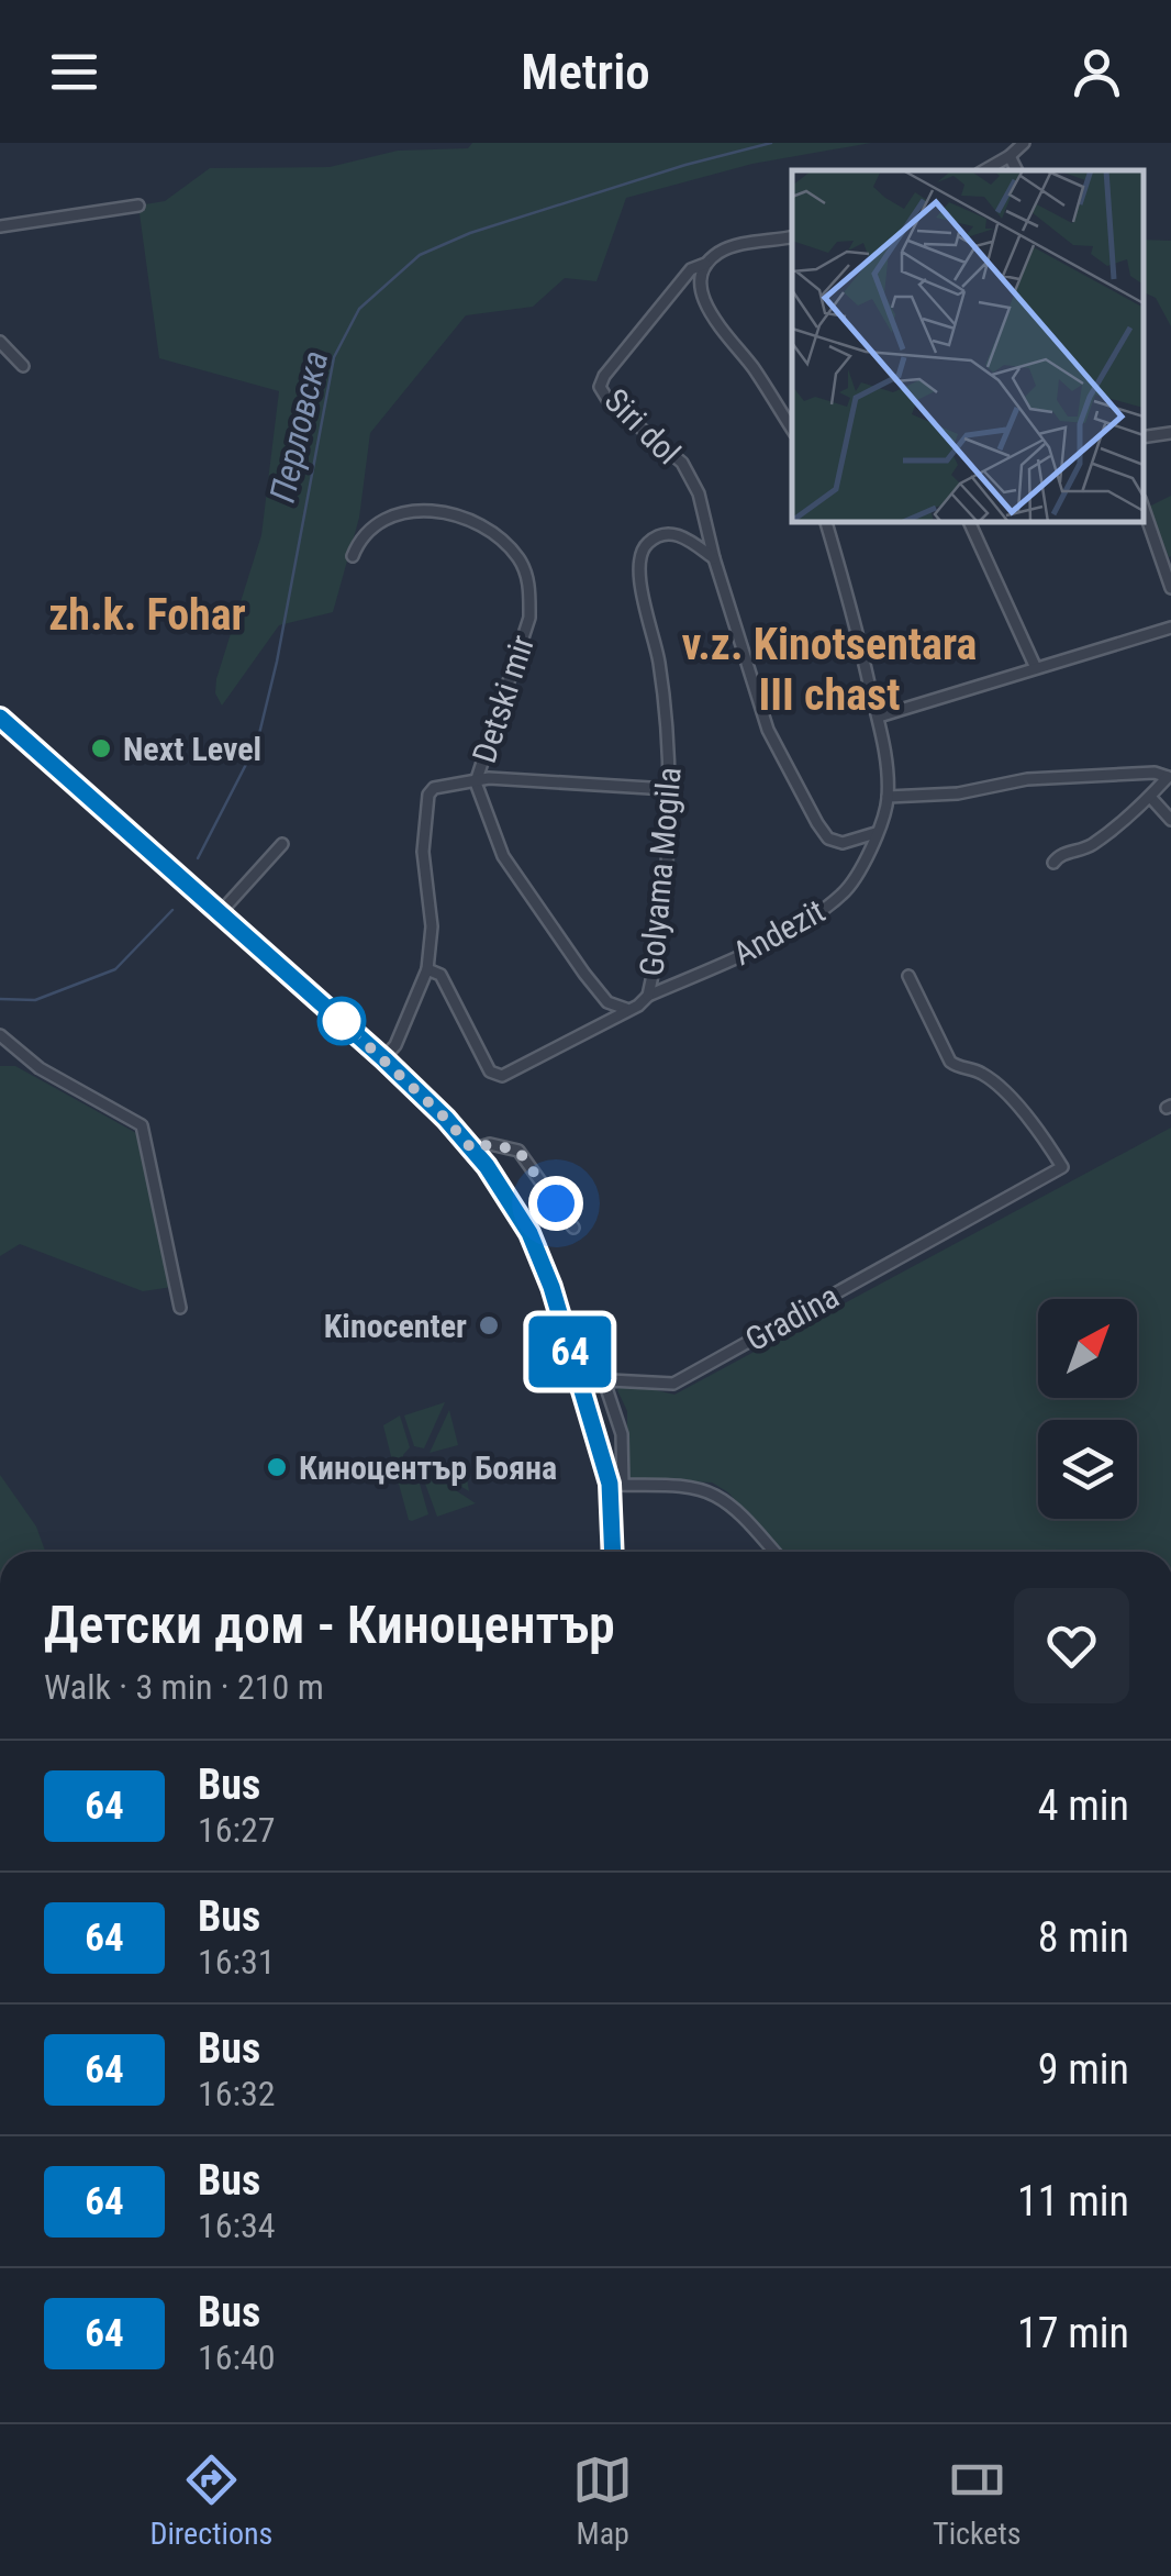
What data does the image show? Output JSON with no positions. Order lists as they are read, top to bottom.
{
  "streets": {
    "street": [
      "Siri dol",
      "Detski mir",
      "Golyama Mogila",
      "Andezit",
      "Gradina"
    ]
  },
  "crossings": [
    ["Siri dol", "Golyama Mogila"],
    ["Detski mir", "Golyama Mogila"],
    ["Golyama Mogila", "Andezit"]
  ],
  "districts": ["zh.k. Fohar", "v.z. Kinotsentara III chast"],
  "water": ["Перловска"],
  "places": ["Next Level", "Kinocenter", "Киноцентър Бояна"],
  "lines": ["bus line 64"],
  "north": "top right",
  "page": {
    "header": "Metrio",
    "on_map": "64",
    "heading": ["Детски дом - Киноцентър", "Walk · 3 min · 210 m"],
    "list": [
      {
        "mark": "64",
        "name": "Bus",
        "note": "16:27",
        "value": "4 min"
      },
      {
        "mark": "64",
        "name": "Bus",
        "note": "16:31",
        "value": "8 min"
      },
      {
        "mark": "64",
        "name": "Bus",
        "note": "16:32",
        "value": "9 min"
      },
      {
        "mark": "64",
        "name": "Bus",
        "note": "16:34",
        "value": "11 min"
      },
      {
        "mark": "64",
        "name": "Bus",
        "note": "16:40",
        "value": "17 min"
      }
    ],
    "tabs": ["Directions", "Map", "Tickets"]
  }
}
